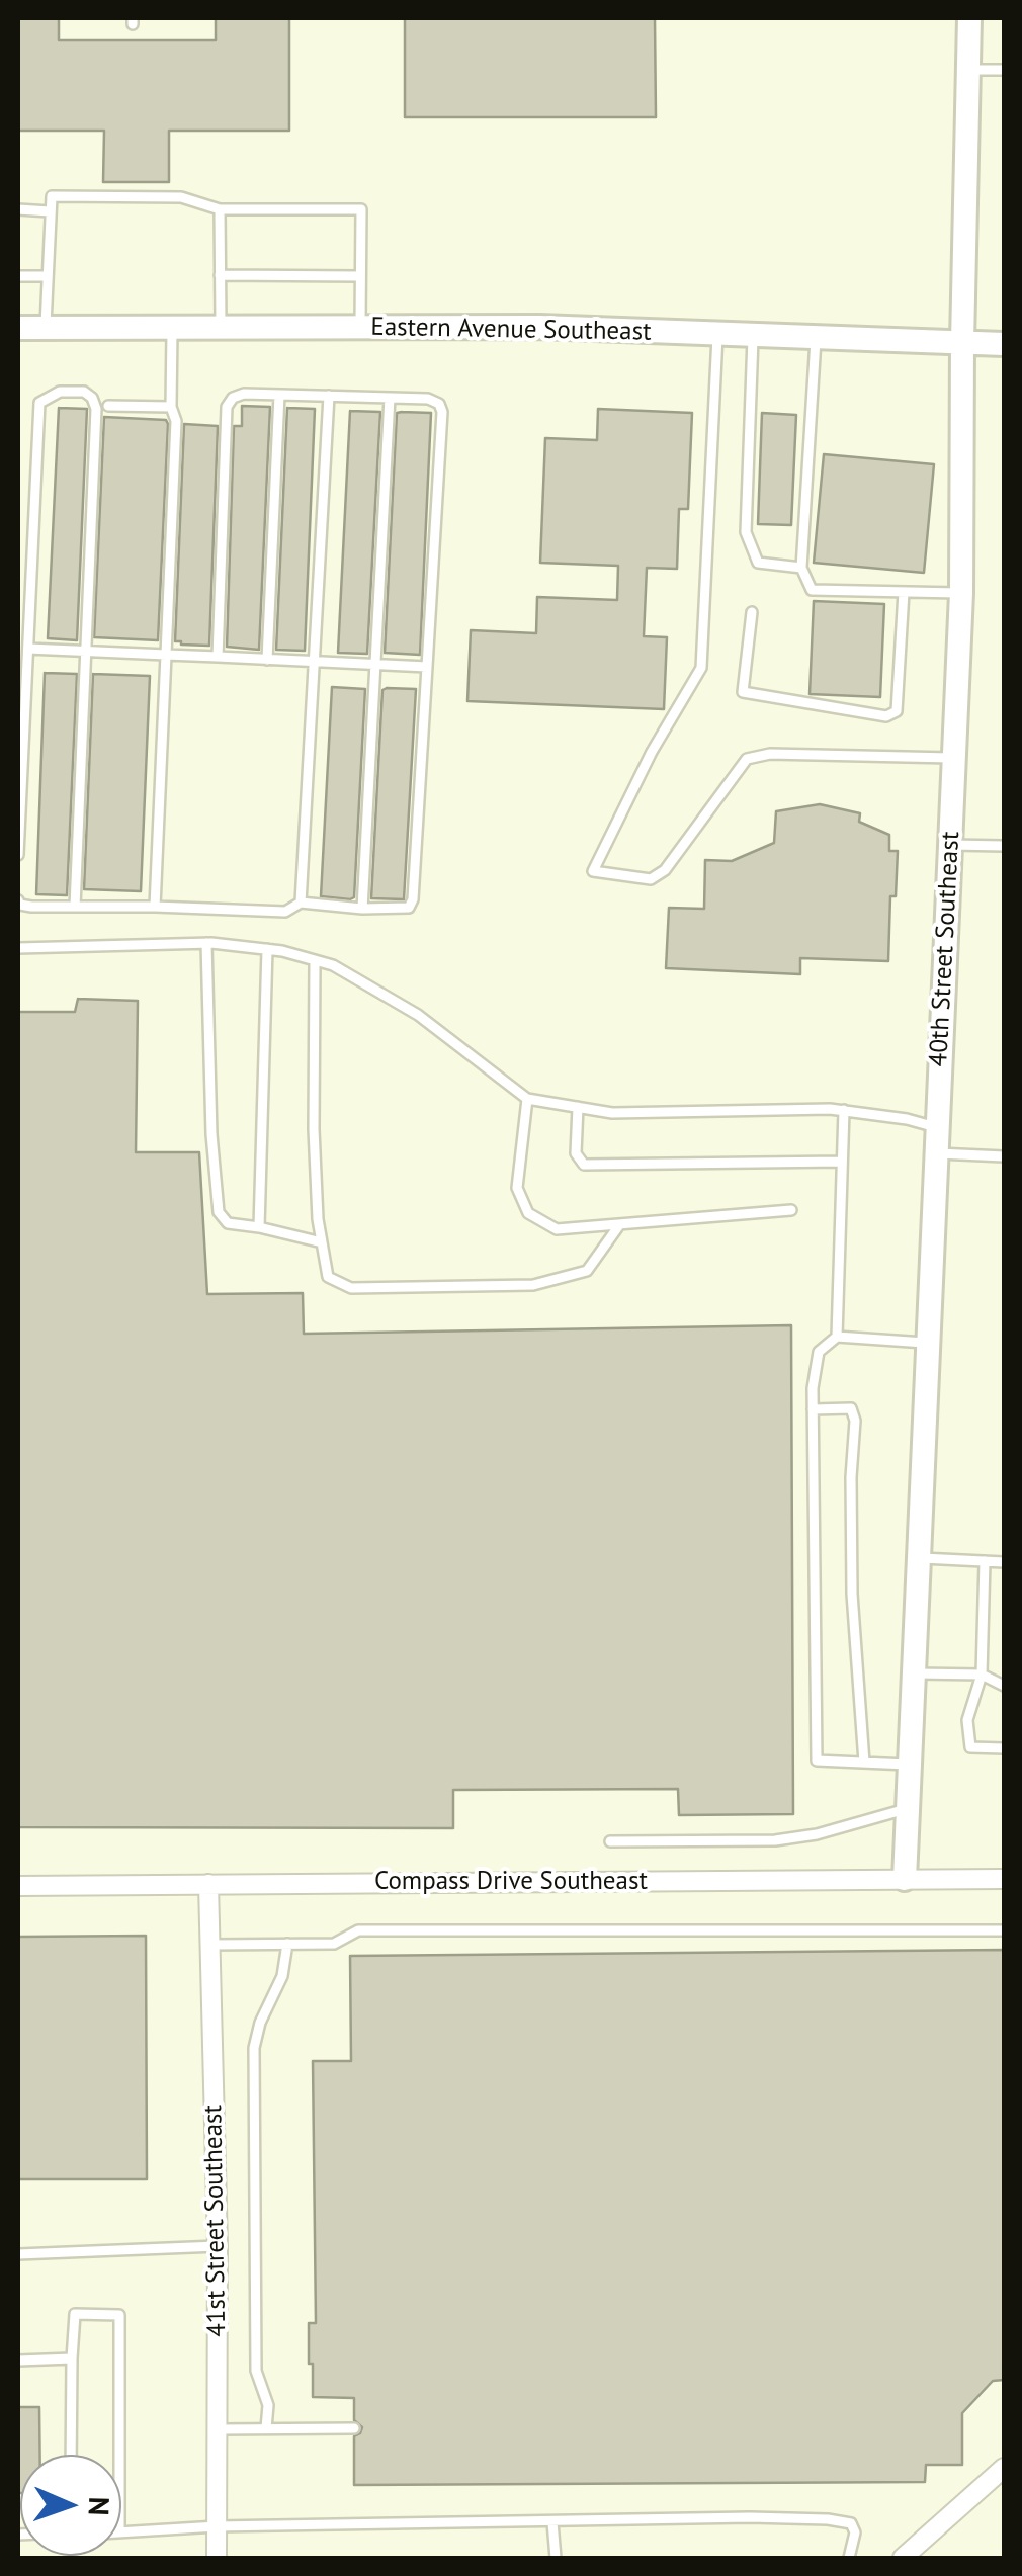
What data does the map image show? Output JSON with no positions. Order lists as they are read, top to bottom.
{
  "streets": {
    "street": [
      "Eastern Avenue Southeast",
      "40th Street Southeast",
      "Compass Drive Southeast",
      "41st Street Southeast"
    ]
  },
  "crossings": [
    ["Eastern Avenue Southeast", "40th Street Southeast"],
    ["40th Street Southeast", "Compass Drive Southeast"],
    ["Compass Drive Southeast", "41st Street Southeast"]
  ],
  "north": "right"
}
